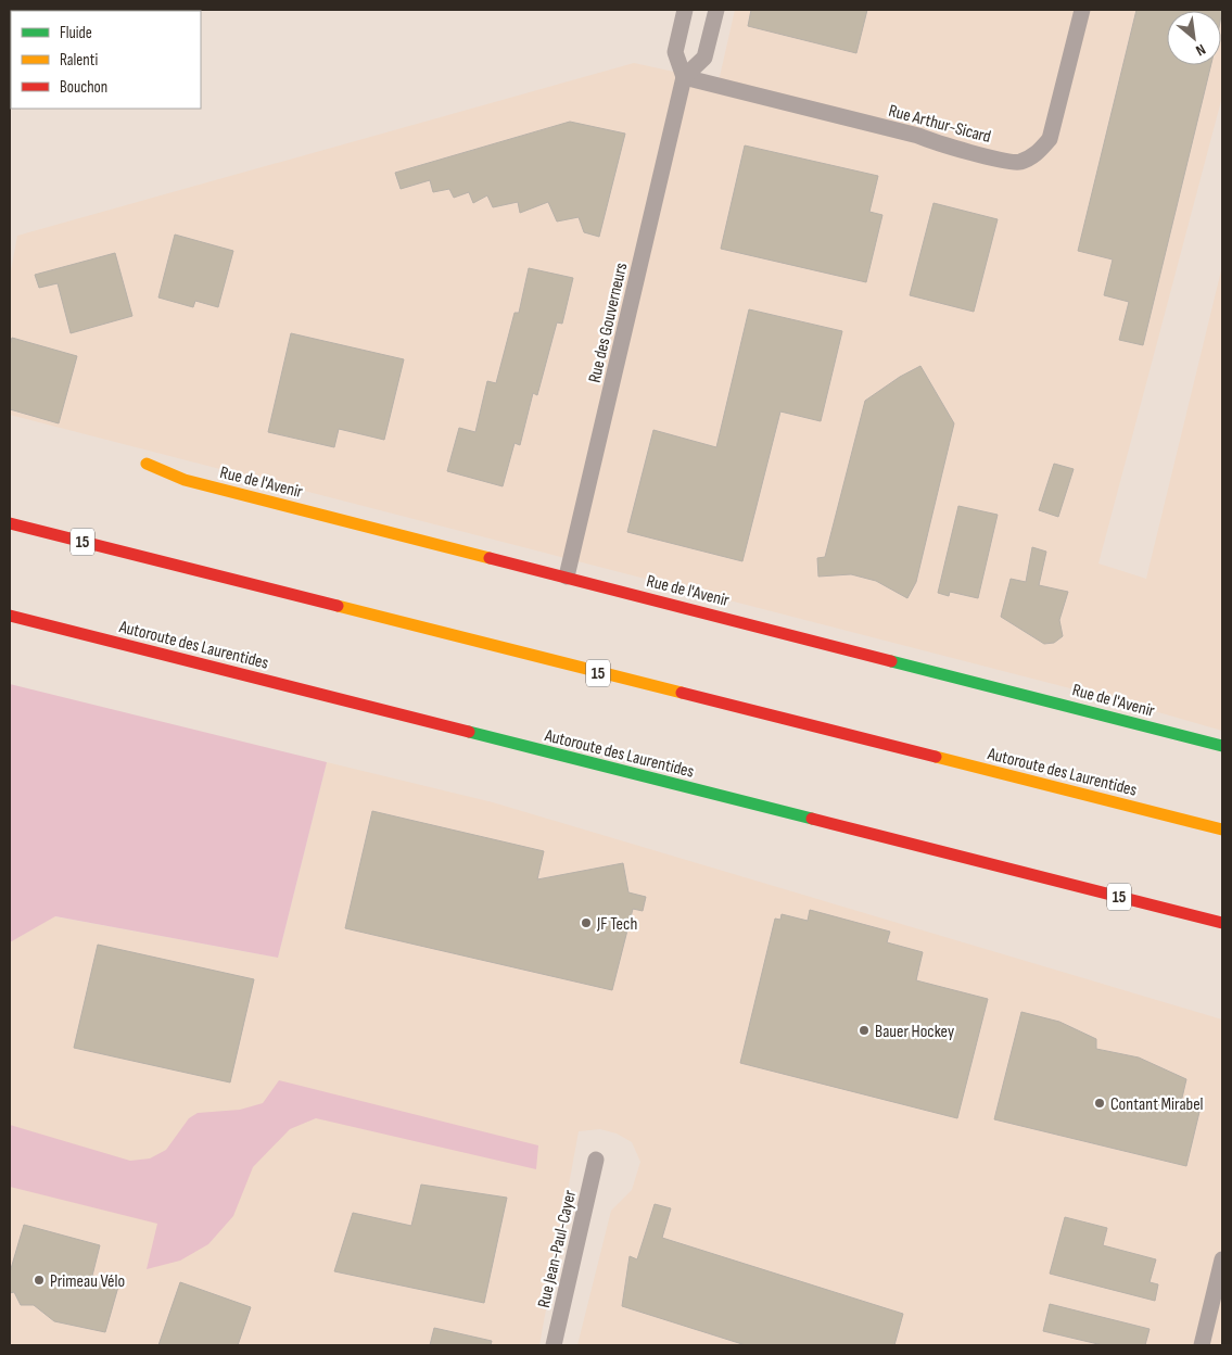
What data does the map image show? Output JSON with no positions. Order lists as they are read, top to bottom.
{
  "streets": {
    "main road": ["Rue de l'Avenir", "15", "Autoroute des Laurentides"],
    "street": ["Rue Arthur-Sicard", "Rue des Gouverneurs", "Rue Jean-Paul-Cayer"]
  },
  "crossings": [
    ["Rue Arthur-Sicard", "Rue des Gouverneurs"],
    ["Rue des Gouverneurs", "Rue de l'Avenir"]
  ],
  "places": [
    "JF Tech",
    "Bauer Hockey",
    "Contant Mirabel",
    "Primeau Vélo"
  ],
  "legend": ["Fluide", "Ralenti", "Bouchon"],
  "north": "bottom right"
}
